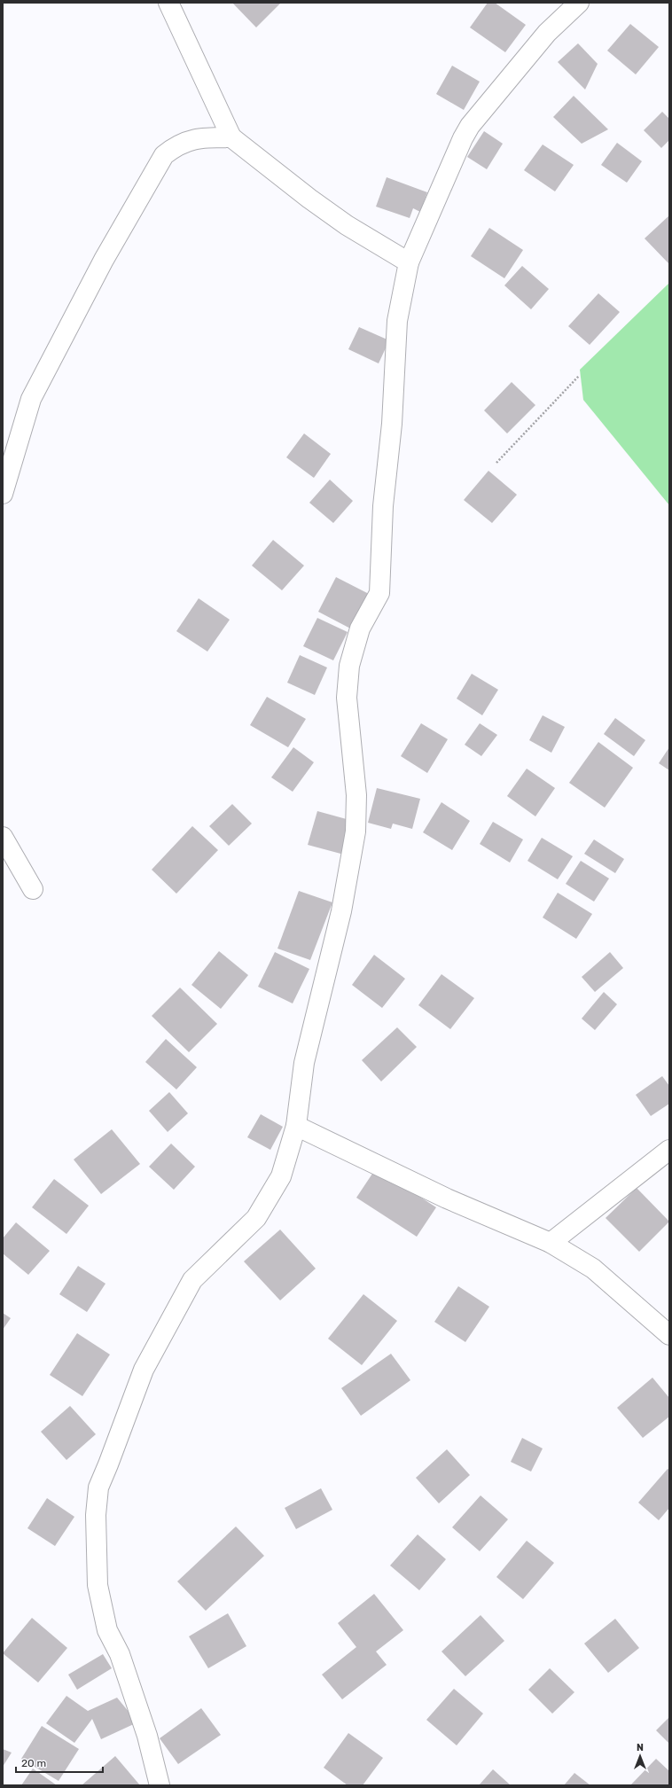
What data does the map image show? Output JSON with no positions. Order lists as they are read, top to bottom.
{
  "scale_bar": "20 m",
  "north": "top"
}
